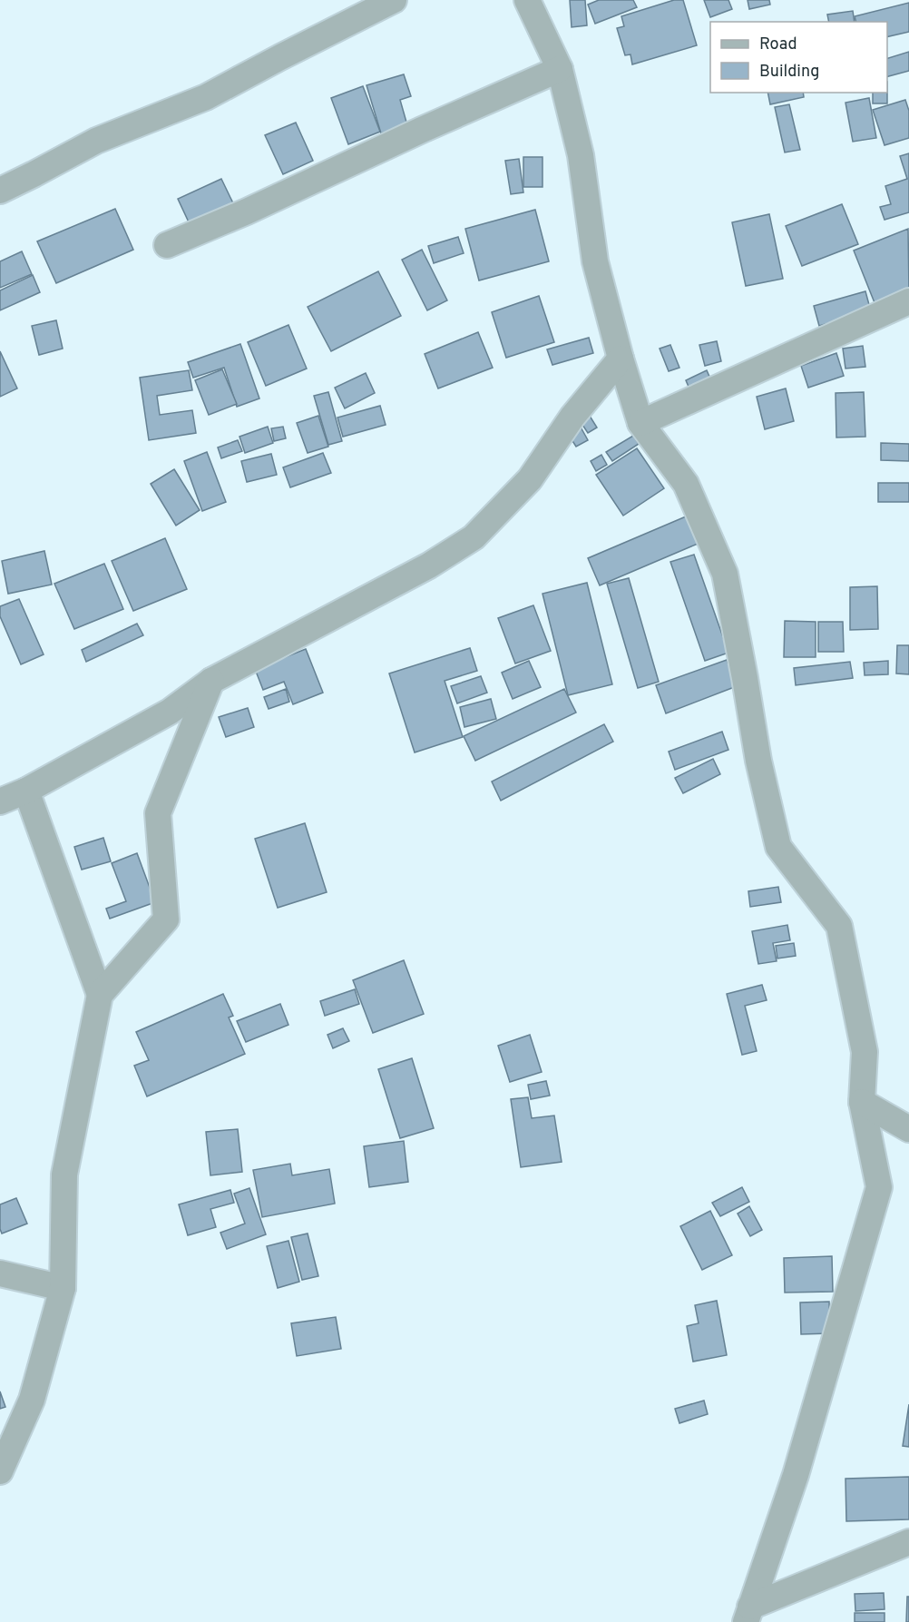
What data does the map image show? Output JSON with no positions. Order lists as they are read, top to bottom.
{
  "legend": ["Road", "Building"]
}
